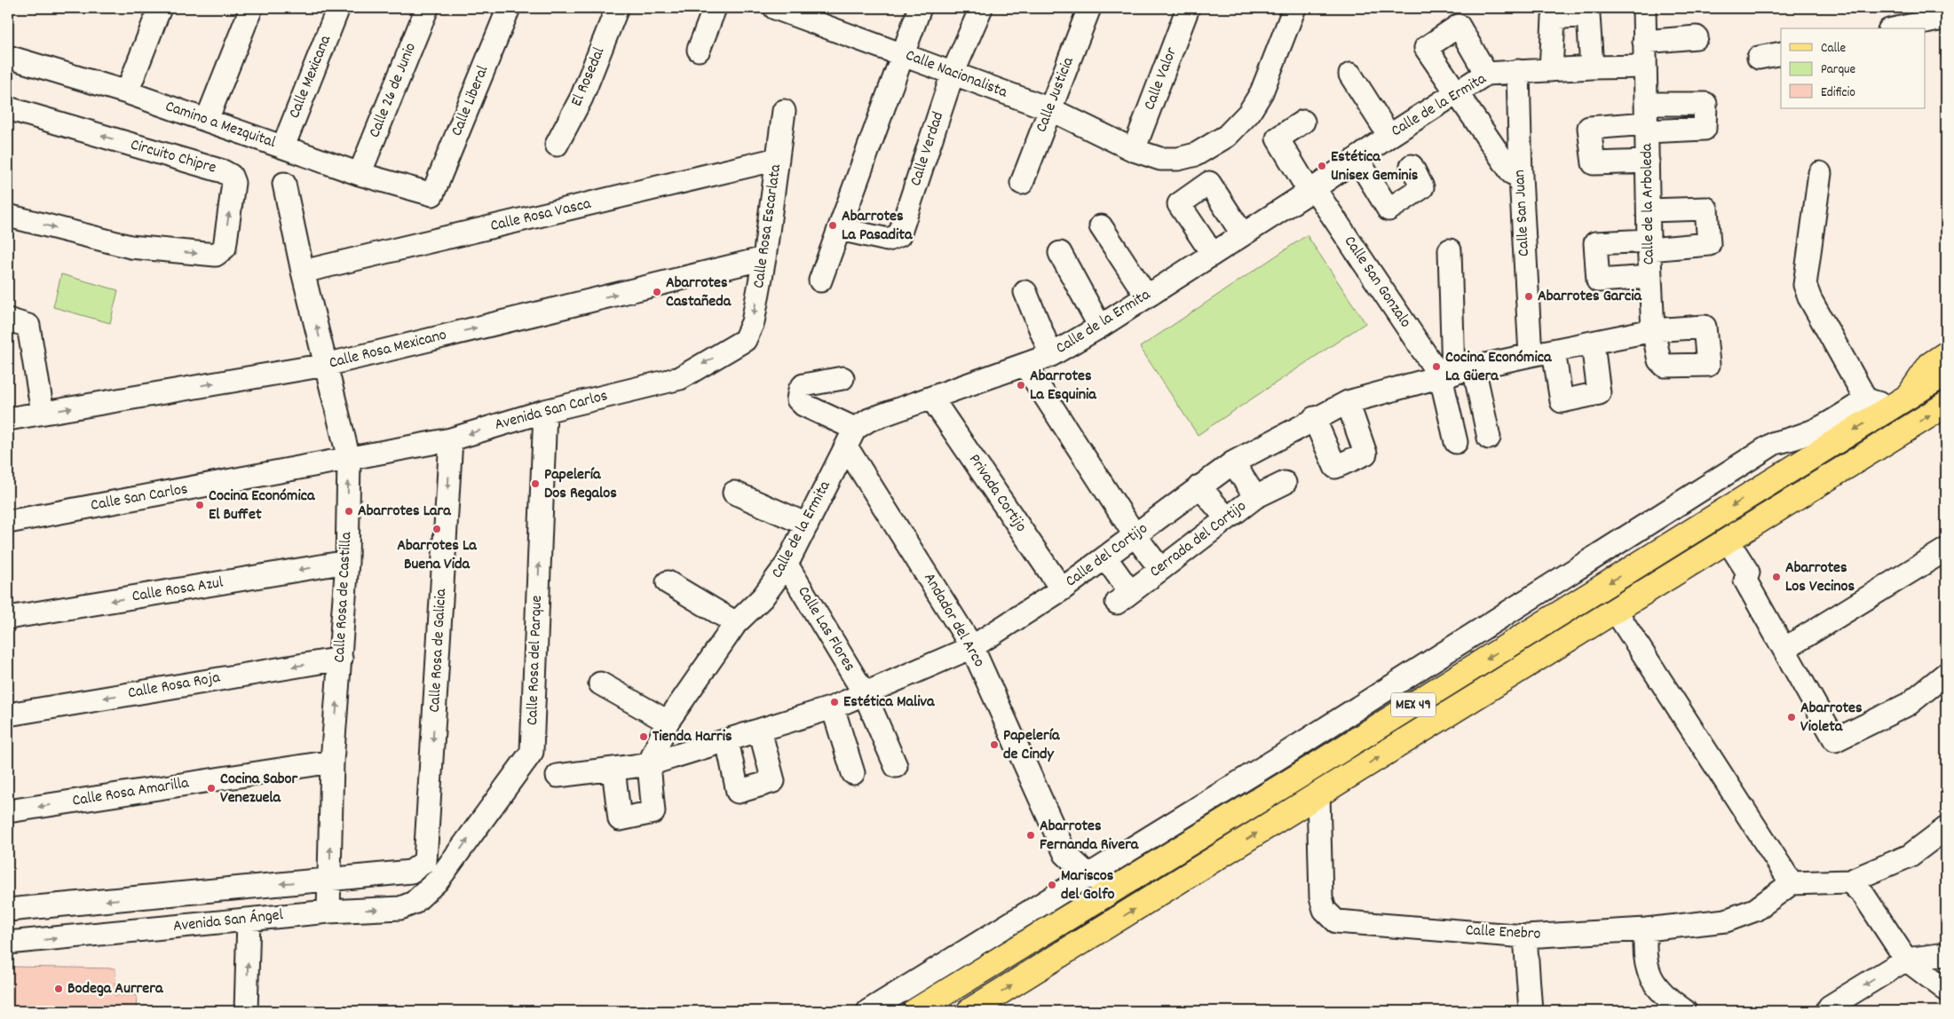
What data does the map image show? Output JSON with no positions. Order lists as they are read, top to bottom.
{
  "streets": {
    "main road": ["MEX 49"],
    "street": [
      "Calle Nacionalista",
      "Calle Mexicana",
      "El Rosedal",
      "Calle Valor",
      "Calle 26 de Junio",
      "Calle Justicia",
      "Calle Liberal",
      "Calle de la Ermita",
      "Camino a Mezquital",
      "Calle Verdad",
      "Circuito Chipre",
      "Calle de la Arboleda",
      "Calle San Juan",
      "Calle Rosa Vasca",
      "Calle Rosa Escarlata",
      "Calle San Gonzalo",
      "Calle Rosa Mexicano",
      "Avenida San Carlos",
      "Privada Cortijo",
      "Calle San Carlos",
      "Cerrada del Cortijo",
      "Calle del Cortijo",
      "Calle Rosa Azul",
      "Calle Rosa de Castilla",
      "Andador del Arco",
      "Calle Las Flores",
      "Calle Rosa de Galicia",
      "Calle Rosa del Parque",
      "Calle Rosa Roja",
      "Calle Rosa Amarilla",
      "Avenida San Ángel",
      "Calle Enebro"
    ]
  },
  "crossings": [
    ["Calle Nacionalista", "Calle Valor"],
    ["Calle Nacionalista", "Calle Justicia"],
    ["Calle Nacionalista", "Calle Verdad"],
    ["Calle Mexicana", "Camino a Mezquital"],
    ["Calle 26 de Junio", "Camino a Mezquital"],
    ["Calle Liberal", "Camino a Mezquital"],
    ["Calle de la Ermita", "Calle de la Arboleda"],
    ["Calle de la Ermita", "Calle San Juan"],
    ["Calle de la Ermita", "Calle San Gonzalo"],
    ["Calle de la Ermita", "Privada Cortijo"],
    ["Calle de la Ermita", "Calle del Cortijo"],
    ["Calle de la Ermita", "Andador del Arco"],
    ["Calle de la Ermita", "Calle Las Flores"],
    ["Calle de la Arboleda", "Calle del Cortijo"],
    ["Calle San Juan", "Calle del Cortijo"],
    ["Calle Rosa Vasca", "Calle Rosa Escarlata"],
    ["Calle Rosa Vasca", "Calle Rosa de Castilla"],
    ["Calle Rosa Escarlata", "Calle Rosa Mexicano"],
    ["Calle Rosa Escarlata", "Avenida San Carlos"],
    ["Calle San Gonzalo", "Calle del Cortijo"],
    ["Calle Rosa Mexicano", "Calle Rosa de Castilla"],
    ["Avenida San Carlos", "Calle San Carlos"],
    ["Avenida San Carlos", "Calle Rosa de Castilla"],
    ["Avenida San Carlos", "Calle Rosa de Galicia"],
    ["Avenida San Carlos", "Calle Rosa del Parque"],
    ["Privada Cortijo", "Calle del Cortijo"],
    ["Calle San Carlos", "Calle Rosa de Castilla"],
    ["Cerrada del Cortijo", "Calle del Cortijo"],
    ["Calle del Cortijo", "Andador del Arco"],
    ["Calle del Cortijo", "Calle Las Flores"],
    ["Calle Rosa Azul", "Calle Rosa de Castilla"],
    ["Calle Rosa de Castilla", "Calle Rosa Roja"],
    ["Calle Rosa de Castilla", "Calle Rosa Amarilla"],
    ["Calle Rosa de Castilla", "Avenida San Ángel"],
    ["Andador del Arco", "MEX 49"],
    ["Calle Rosa de Galicia", "Avenida San Ángel"],
    ["Calle Rosa del Parque", "Avenida San Ángel"],
    ["MEX 49", "Calle Enebro"]
  ],
  "one_way": [
    "Calle Rosa Escarlata",
    "Calle Rosa Mexicano",
    "Avenida San Carlos",
    "Calle Rosa Azul",
    "Calle Rosa de Castilla",
    "Calle Rosa de Galicia",
    "Calle Rosa del Parque",
    "Calle Rosa Roja",
    "Calle Rosa Amarilla"
  ],
  "places": [
    "Estética Unisex Geminis",
    "Abarrotes La Pasadita",
    "Abarrotes Castañeda",
    "Abarrotes Garcia",
    "Cocina Económica La Güera",
    "Abarrotes La Esquinia",
    "Papelería Dos Regalos",
    "Cocina Económica El Buffet",
    "Abarrotes Lara",
    "Abarrotes La Buena Vida",
    "Abarrotes Los Vecinos",
    "Estética Maliva",
    "Abarrotes Violeta",
    "Tienda Harris",
    "Papelería de Cindy",
    "Cocina Sabor Venezuela",
    "Abarrotes Fernanda Rivera",
    "Mariscos del Golfo",
    "Bodega Aurrera"
  ],
  "legend": ["Calle", "Parque", "Edificio"]
}
